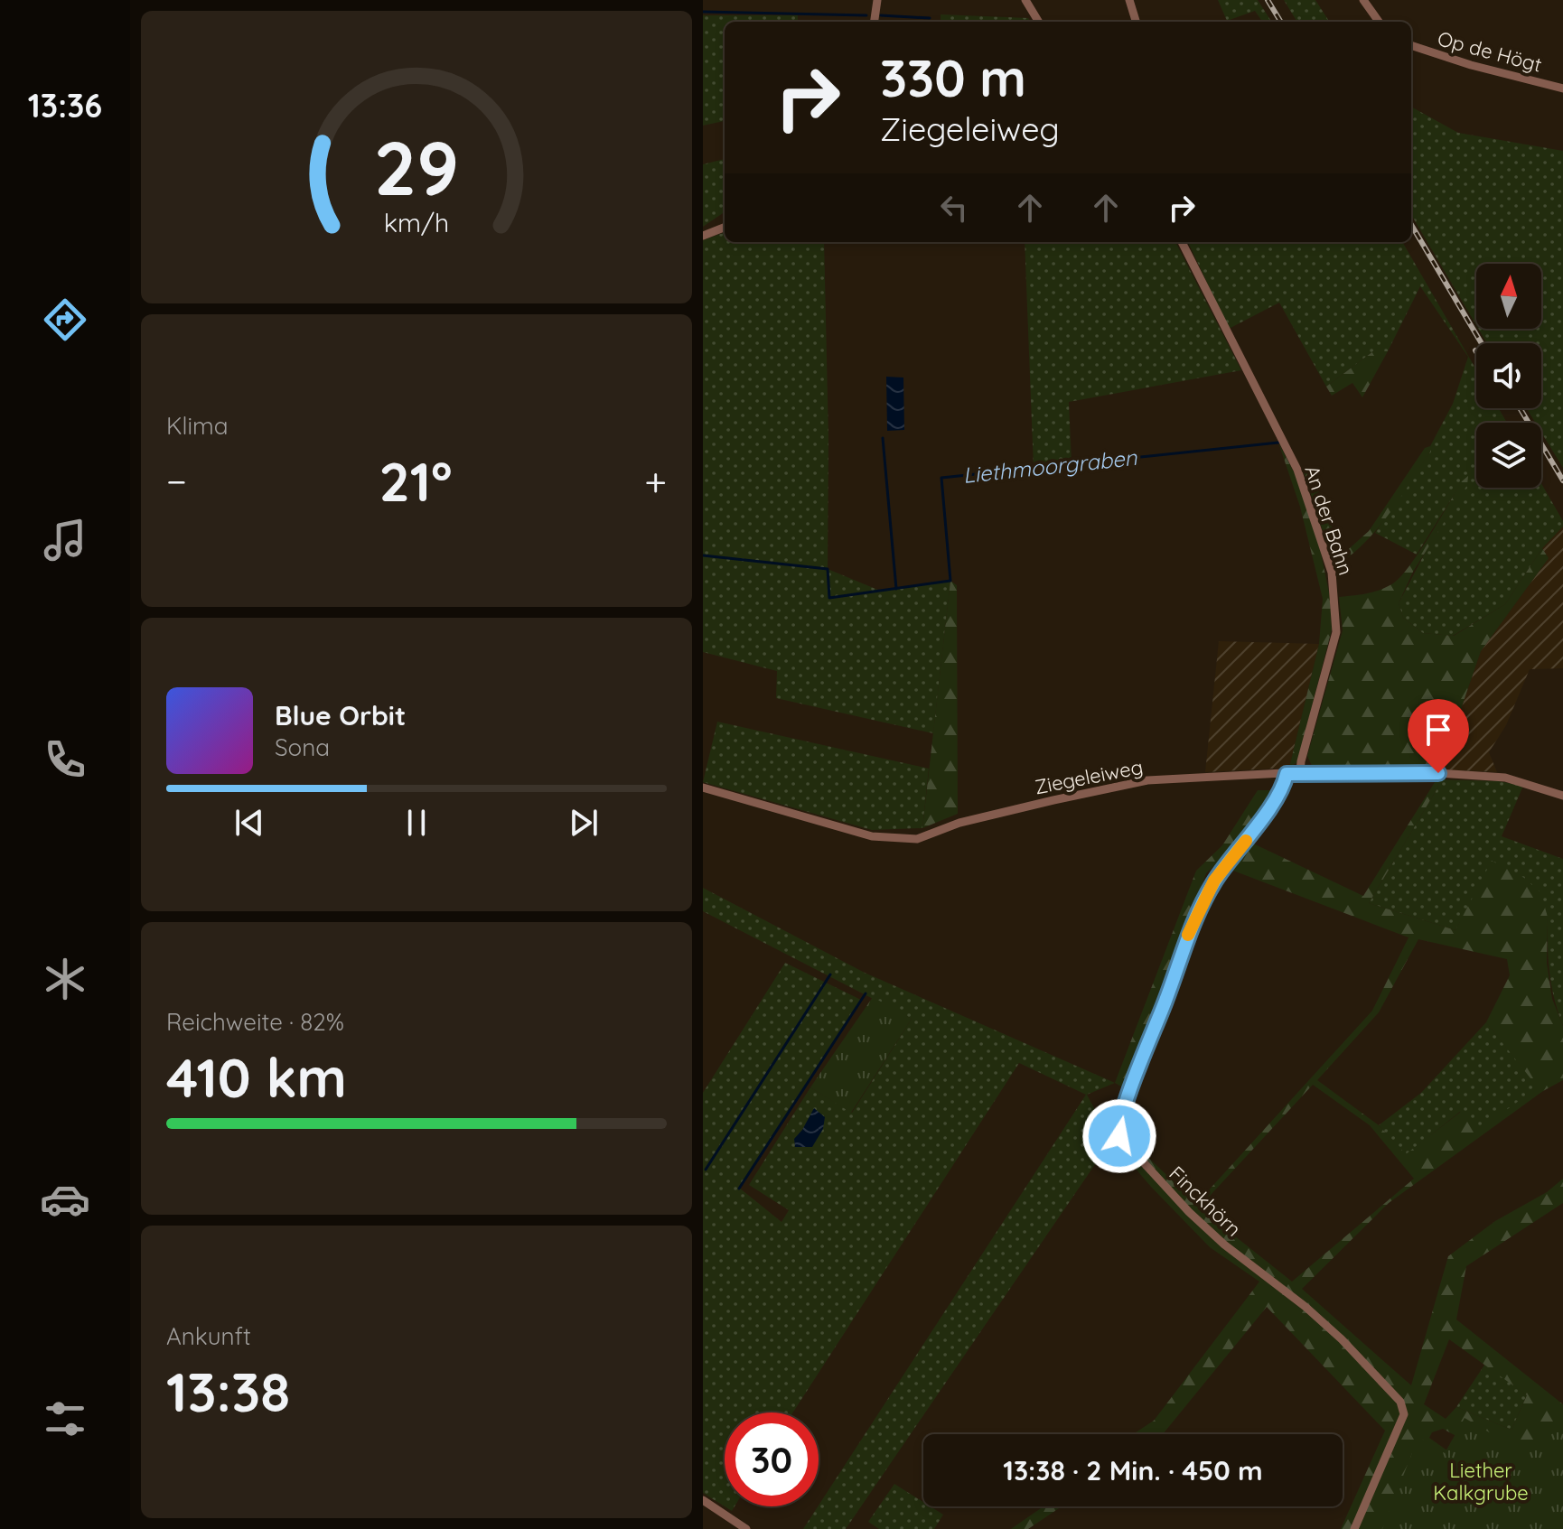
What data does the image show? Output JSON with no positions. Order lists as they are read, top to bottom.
{
  "streets": {
    "street": [
      "Op de Högt",
      "An der Bahn",
      "Ziegeleiweg",
      "Finckhörn"
    ]
  },
  "crossings": [
    ["An der Bahn", "Ziegeleiweg"],
    ["Ziegeleiweg", "Finckhörn"]
  ],
  "water": ["Liethmoorgraben"],
  "parks": ["Liether Kalkgrube"],
  "north": "top",
  "page": {
    "tabs": "13:36",
    "turn": ["330 m", "Ziegeleiweg"],
    "tile": [
      "Klima",
      ["Reichweite · 82%", "410 km"],
      ["Ankunft", "13:38"]
    ],
    "heat": ["−", "21°", "+"],
    "song": ["Blue Orbit", "Sona"],
    "limit": "30",
    "trip": "13:38 · 2 Min. · 450 m",
    "gauge": ["29", "km/h"]
  }
}
